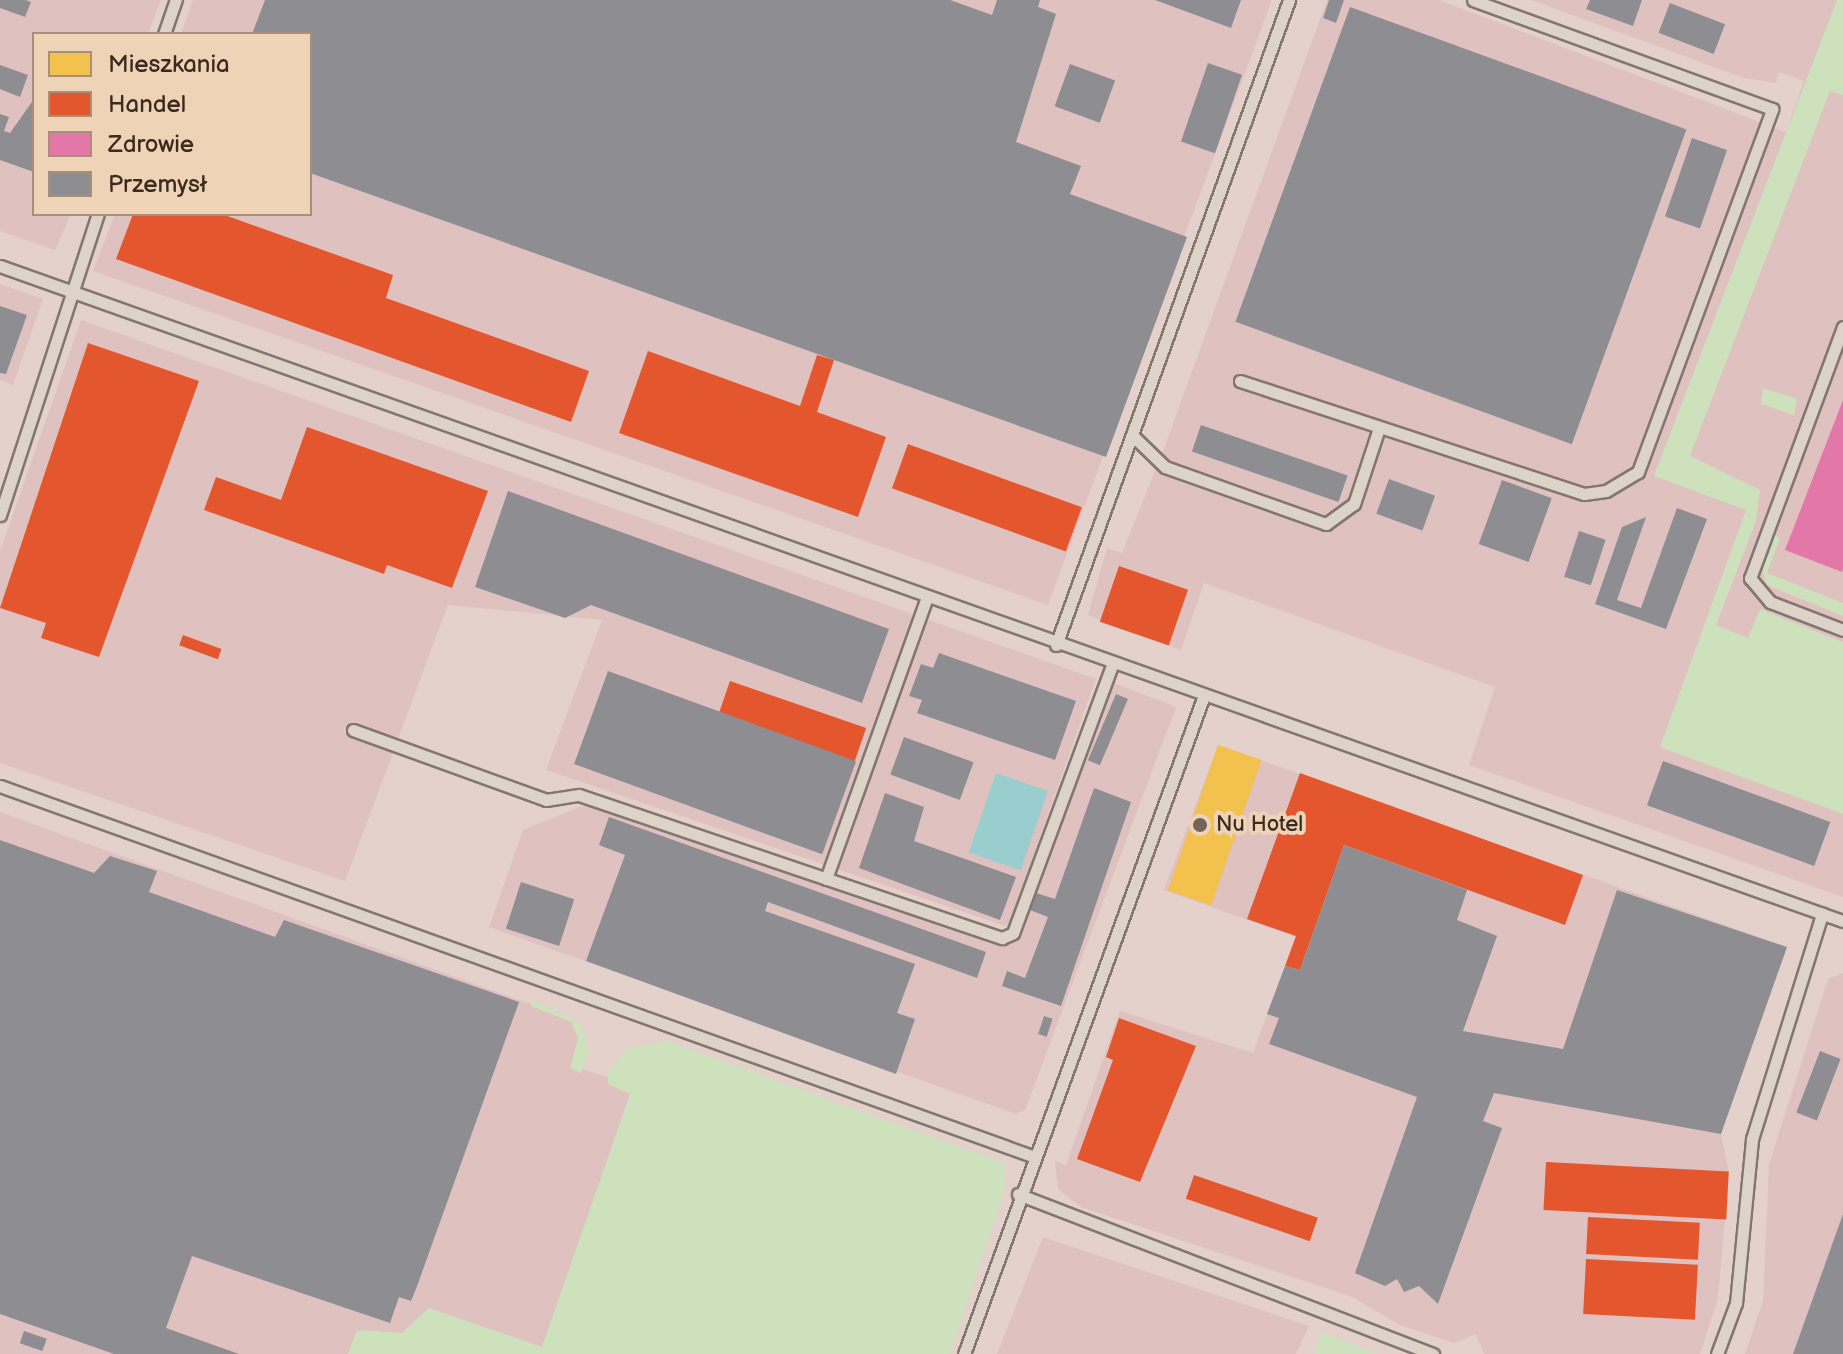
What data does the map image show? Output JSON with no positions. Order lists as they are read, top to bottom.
{
  "places": ["Nu Hotel"],
  "legend": [
    "Mieszkania",
    "Handel",
    "Zdrowie",
    "Przemysł"
  ]
}
